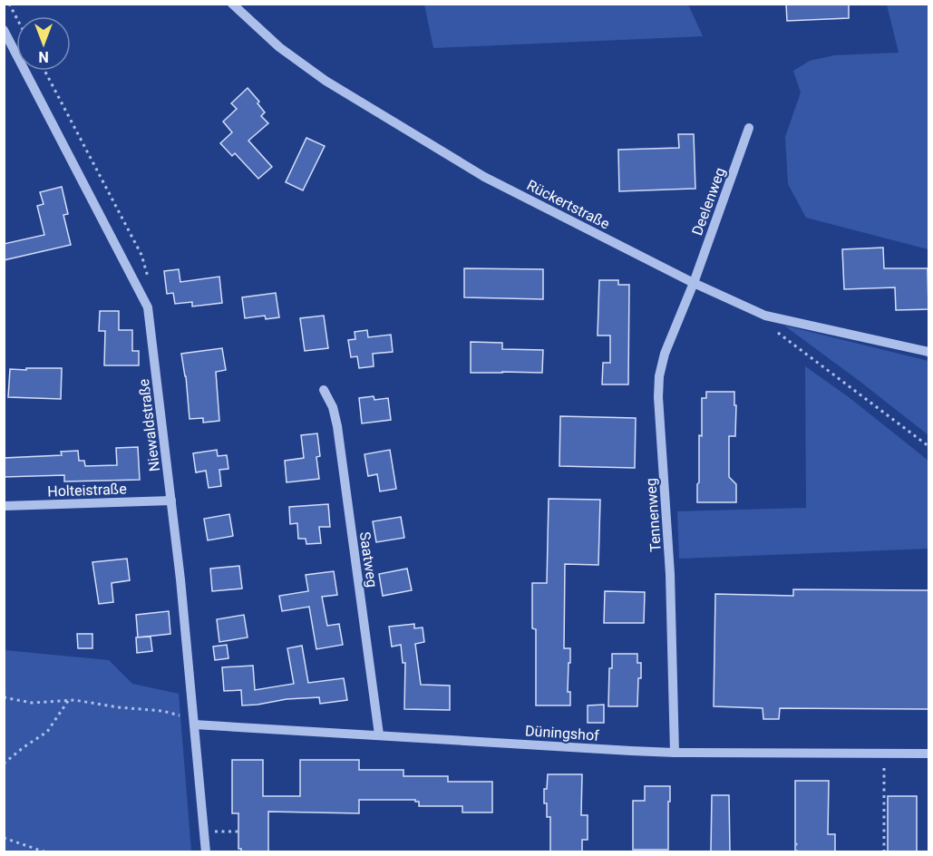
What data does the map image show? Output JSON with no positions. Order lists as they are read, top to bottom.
{
  "streets": {
    "street": [
      "Deelenweg",
      "Rückertstraße",
      "Niewaldstraße",
      "Holteistraße",
      "Tennenweg",
      "Saatweg",
      "Düningshof"
    ]
  },
  "crossings": [
    ["Deelenweg", "Rückertstraße"],
    ["Deelenweg", "Tennenweg"],
    ["Rückertstraße", "Tennenweg"],
    ["Niewaldstraße", "Holteistraße"],
    ["Niewaldstraße", "Düningshof"],
    ["Tennenweg", "Düningshof"],
    ["Saatweg", "Düningshof"]
  ],
  "north": "bottom"
}
